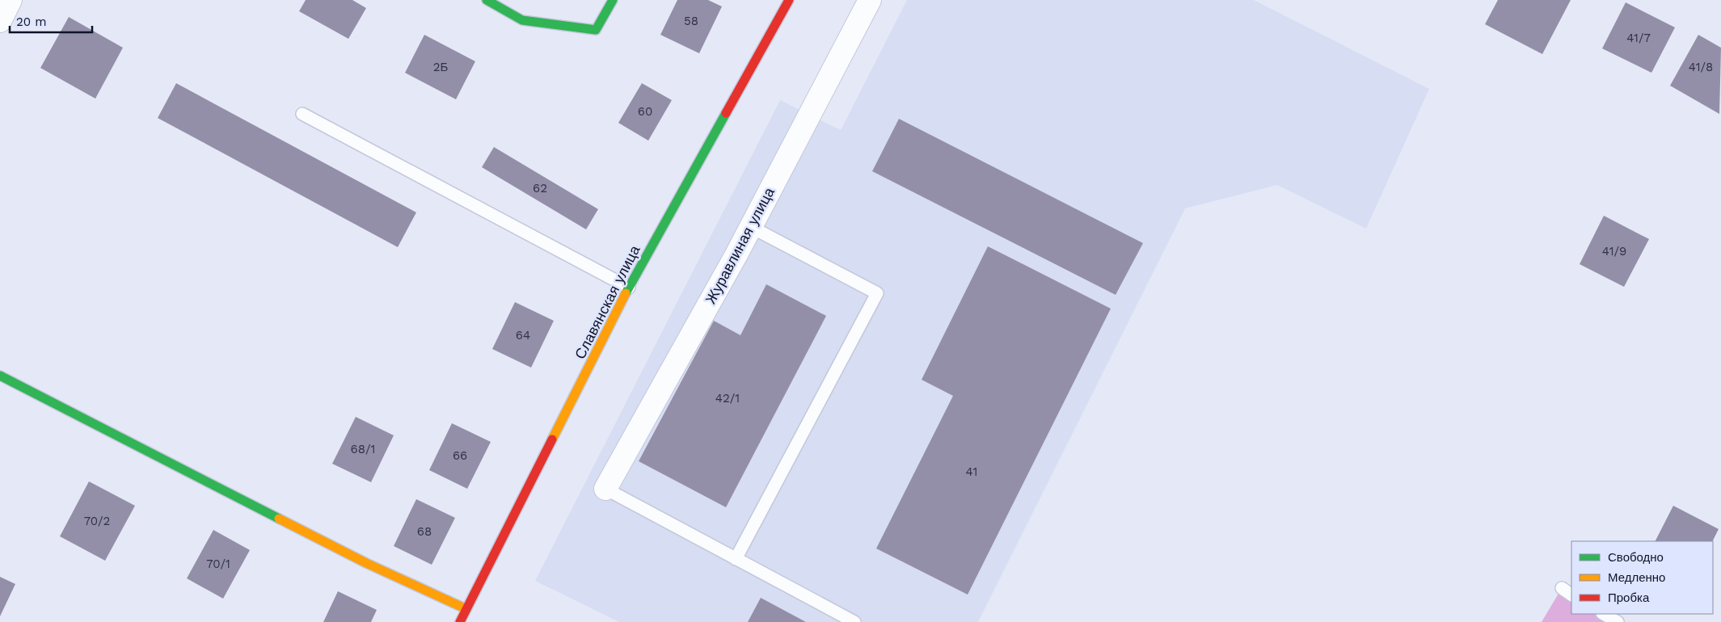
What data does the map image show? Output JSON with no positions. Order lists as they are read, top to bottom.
{
  "streets": {
    "street": ["Журавлиная улица", "Славянская улица"]
  },
  "house_numbers": [
    "58",
    "41/7",
    "2Б",
    "41/8",
    "60",
    "62",
    "41/9",
    "64",
    "42/1",
    "68/1",
    "66",
    "41",
    "70/2",
    "68",
    "70/1"
  ],
  "legend": ["Свободно", "Медленно", "Пробка"],
  "scale_bar": "20 m"
}
